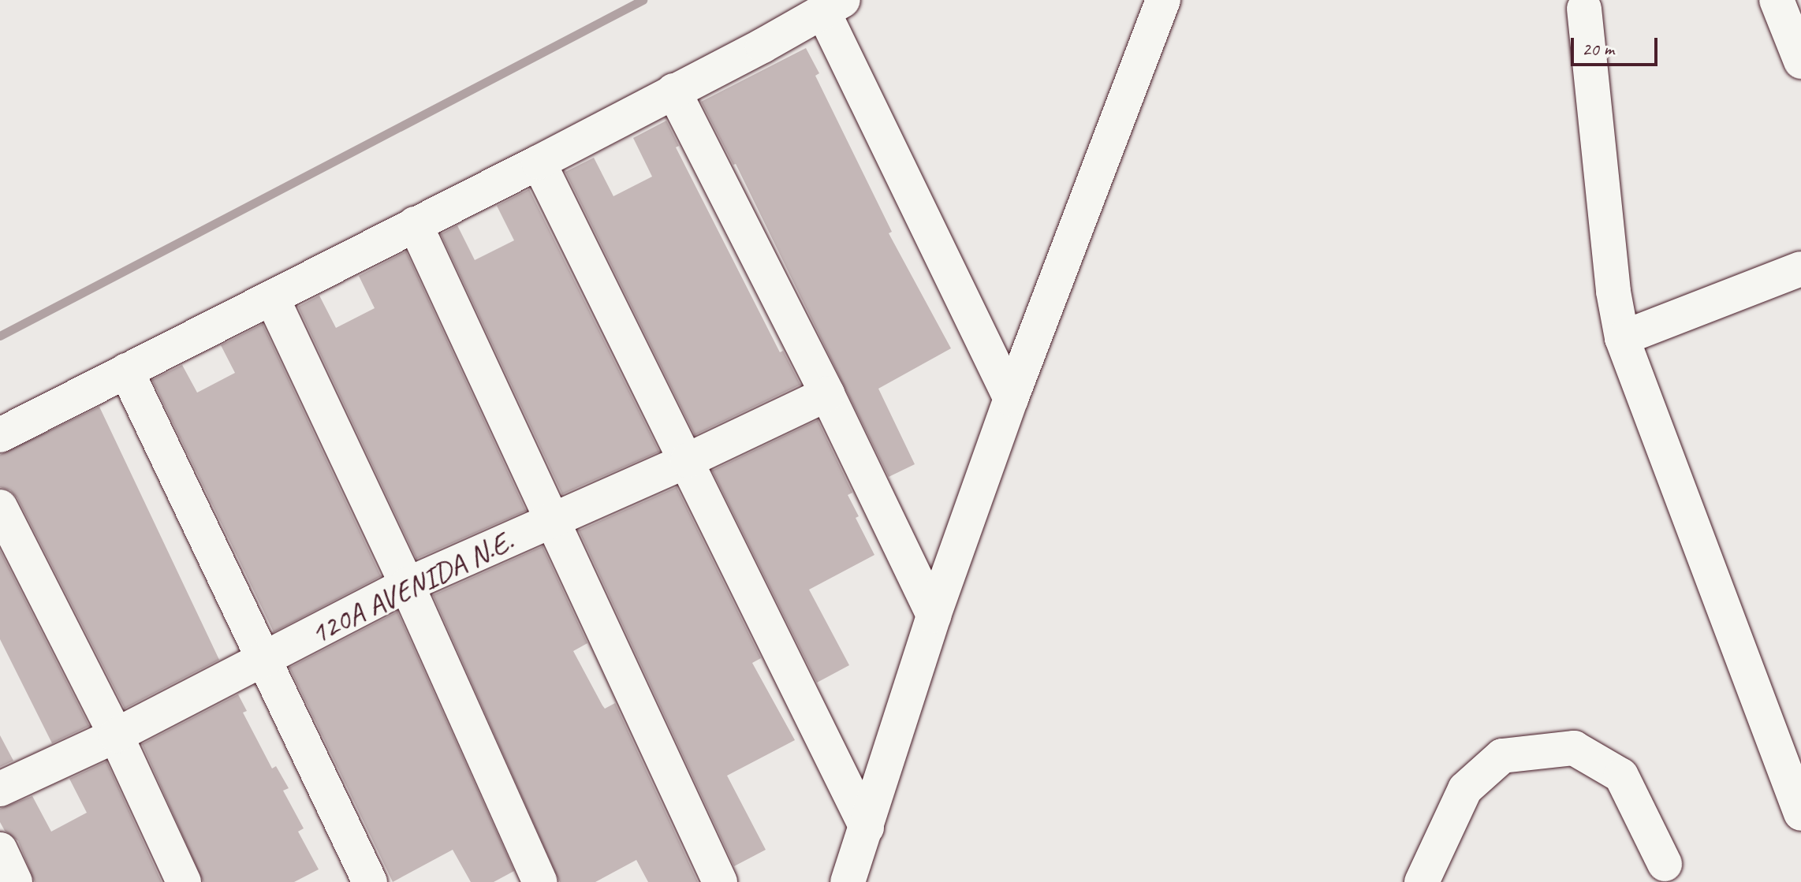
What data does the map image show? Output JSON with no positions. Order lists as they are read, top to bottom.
{
  "streets": {
    "street": ["120A AVENIDA N.E."]
  },
  "scale_bar": "20 m"
}
